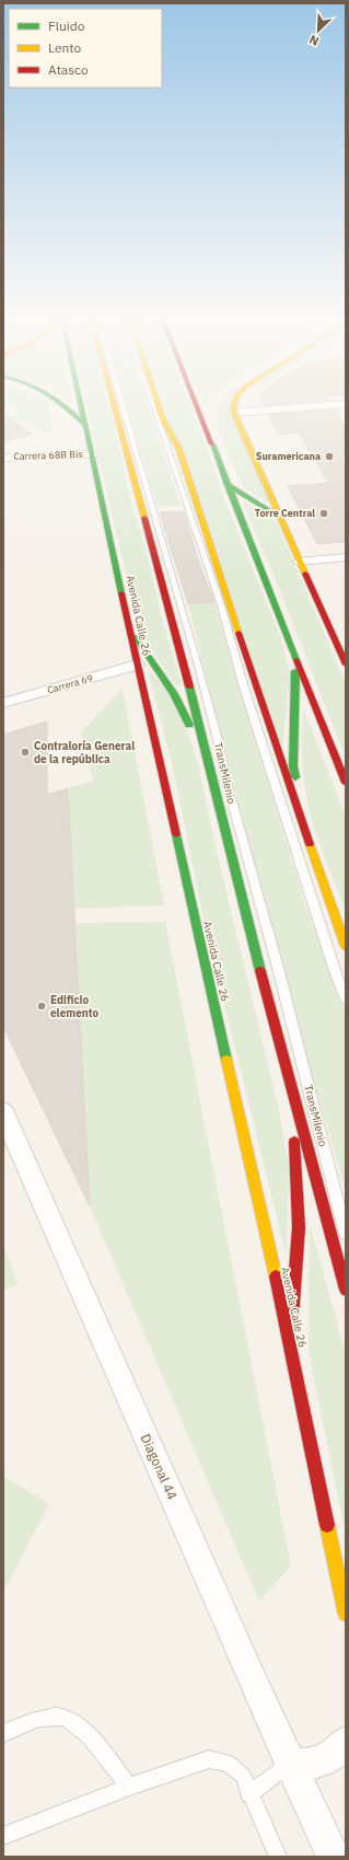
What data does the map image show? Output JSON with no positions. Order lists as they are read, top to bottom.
{
  "streets": {
    "main road": ["Avenida Calle 26"],
    "street": ["Carrera 68B Bis", "Carrera 69", "Diagonal 44"],
    "lane": ["TransMilenio"]
  },
  "crossings": [
    ["Carrera 68B Bis", "Avenida Calle 26"],
    ["Avenida Calle 26", "Carrera 69"]
  ],
  "places": [
    "Suramericana",
    "Torre Central",
    "Contraloría General de la república",
    "Edificio elemento"
  ],
  "legend": ["Fluido", "Lento", "Atasco"],
  "north": "bottom left"
}
